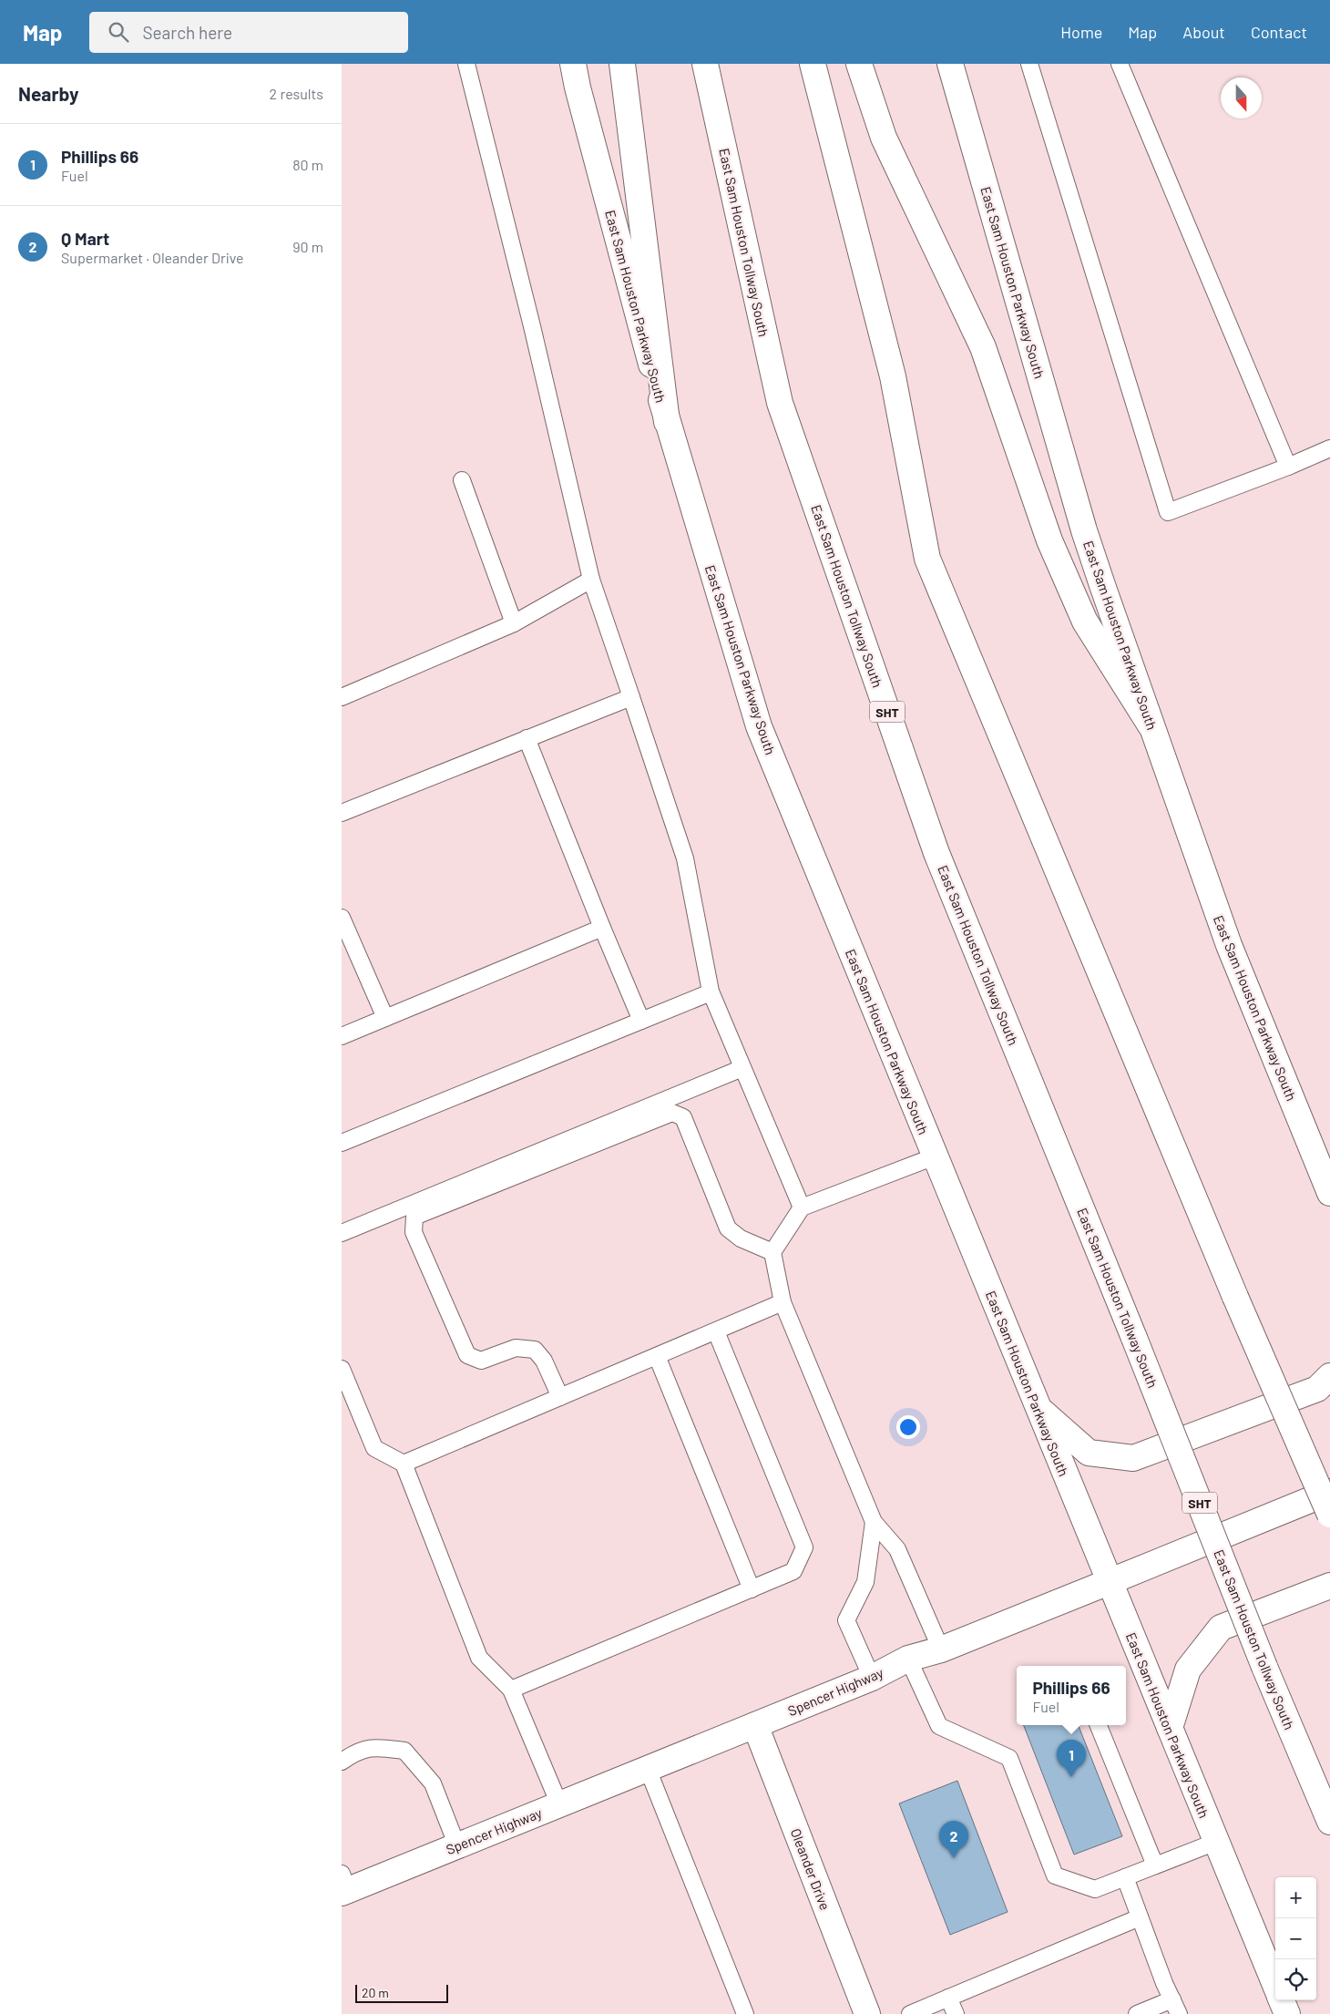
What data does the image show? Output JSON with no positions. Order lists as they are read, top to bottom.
{
  "streets": {
    "main road": [
      "East Sam Houston Tollway South",
      "East Sam Houston Parkway South",
      "SHT",
      "Spencer Highway",
      "Oleander Drive"
    ]
  },
  "crossings": [
    ["East Sam Houston Parkway South", "Spencer Highway"],
    ["Spencer Highway", "Oleander Drive"]
  ],
  "scale_bar": "20 m",
  "north": "bottom",
  "page": {
    "header": "Map",
    "search": "Search here",
    "nav": [
      "Home",
      "Map",
      "About",
      "Contact"
    ],
    "heading": ["Nearby", "2 results"],
    "list": [
      {
        "mark": "1",
        "name": "Phillips 66",
        "note": "Fuel",
        "value": "80 m"
      },
      {
        "mark": "2",
        "name": "Q Mart",
        "note": "Supermarket · Oleander Drive",
        "value": "90 m"
      }
    ],
    "popup": ["Phillips 66", "Fuel"],
    "pins": ["1", "2"],
    "map_buttons": ["+", "−"],
    "scale": "20 m"
  }
}
